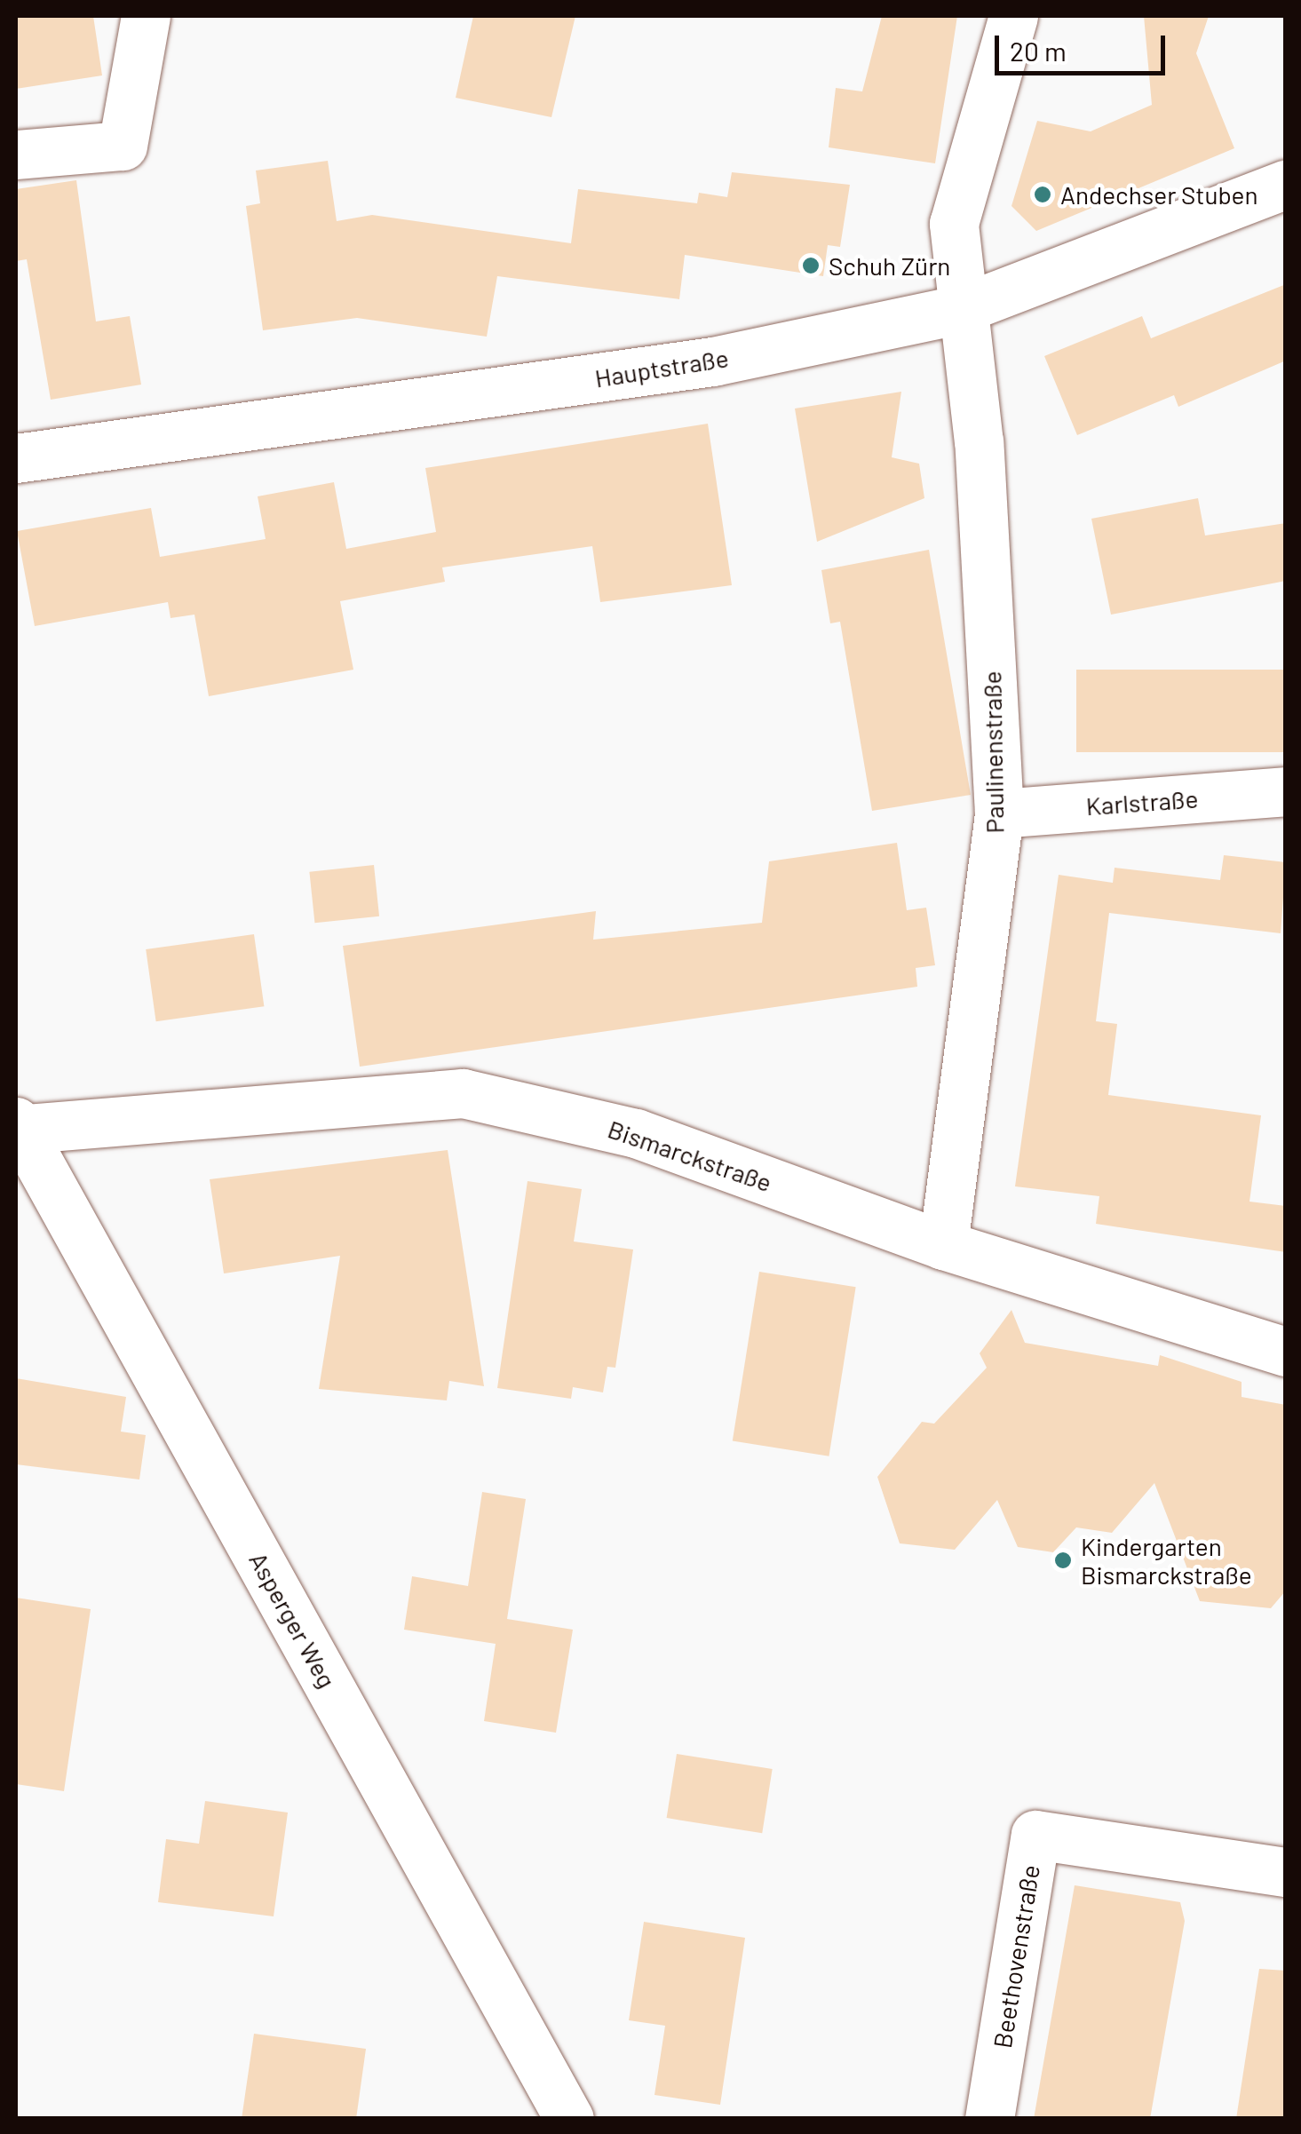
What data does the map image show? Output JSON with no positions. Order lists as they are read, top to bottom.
{
  "streets": {
    "street": [
      "Hauptstraße",
      "Paulinenstraße",
      "Karlstraße",
      "Bismarckstraße",
      "Asperger Weg",
      "Beethovenstraße"
    ]
  },
  "crossings": [
    ["Hauptstraße", "Paulinenstraße"],
    ["Paulinenstraße", "Karlstraße"],
    ["Paulinenstraße", "Bismarckstraße"],
    ["Bismarckstraße", "Asperger Weg"]
  ],
  "places": ["Andechser Stuben", "Schuh Zürn", "Kindergarten Bismarckstraße"],
  "scale_bar": "20 m"
}
